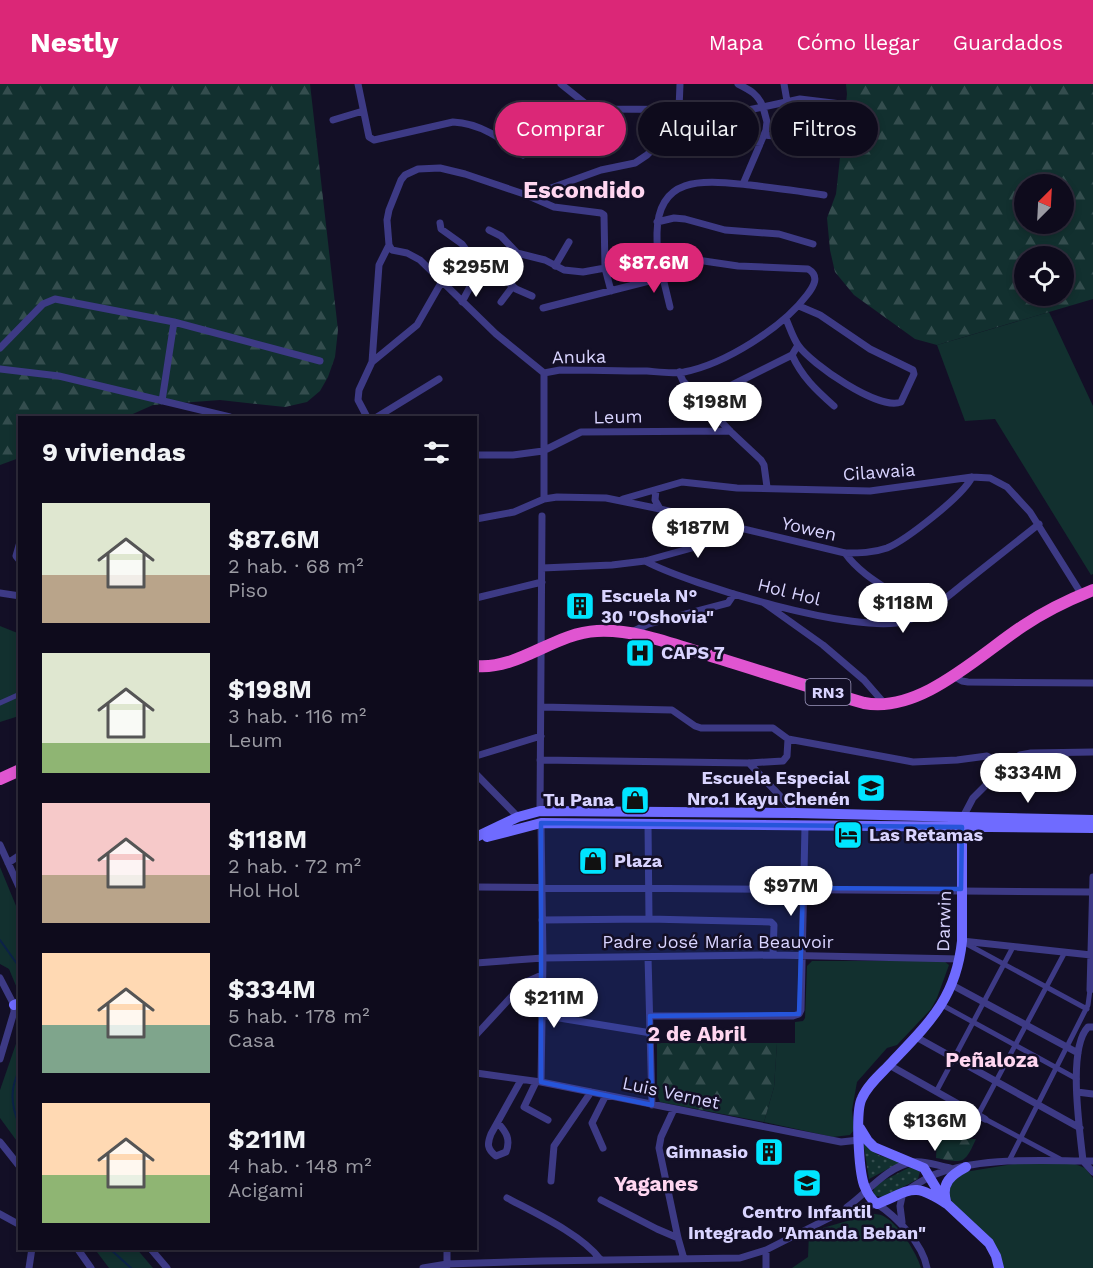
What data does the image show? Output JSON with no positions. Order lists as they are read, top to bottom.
{
  "streets": {
    "highway": ["RN3"],
    "main road": ["Darwin"],
    "street": [
      "Anuka",
      "Leum",
      "Cilawaia",
      "Yowen",
      "Hol Hol",
      "Padre José María Beauvoir",
      "Luis Vernet"
    ]
  },
  "crossings": [
    ["Cilawaia", "Yowen"],
    ["Cilawaia", "Hol Hol"],
    ["Cilawaia", "RN3"],
    ["Darwin", "Padre José María Beauvoir"],
    ["Darwin", "Luis Vernet"]
  ],
  "districts": [
    "Escondido",
    "2 de Abril",
    "Peñaloza",
    "Yaganes"
  ],
  "places": {
    "building": ["Escuela N° 30 \"Oshovia\"", "Gimnasio"],
    "hospital": ["CAPS 7"],
    "school or university": ["Escuela Especial Nro.1 Kayu Chenén", "Centro Infantil Integrado \"Amanda Beban\""],
    "shop": ["Tu Pana", "Plaza"],
    "hotel": ["Las Retamas"]
  },
  "north": "top right",
  "page": {
    "header": "Nestly",
    "nav": ["Mapa", "Cómo llegar", "Guardados"],
    "chip": ["Comprar", "Alquilar", "Filtros"],
    "price": [
      "$87.6M",
      "$295M",
      "$198M",
      "$187M",
      "$118M",
      "$334M",
      "$97M",
      "$211M",
      "$136M"
    ],
    "heading": "9 viviendas",
    "list": [
      {
        "name": "$87.6M",
        "note": "2 hab. · 68 m² · Piso"
      },
      {
        "name": "$198M",
        "note": "3 hab. · 116 m² · Leum"
      },
      {
        "name": "$118M",
        "note": "2 hab. · 72 m² · Hol Hol"
      },
      {
        "name": "$334M",
        "note": "5 hab. · 178 m² · Casa"
      },
      {
        "name": "$211M",
        "note": "4 hab. · 148 m² · Acigami"
      }
    ]
  }
}
